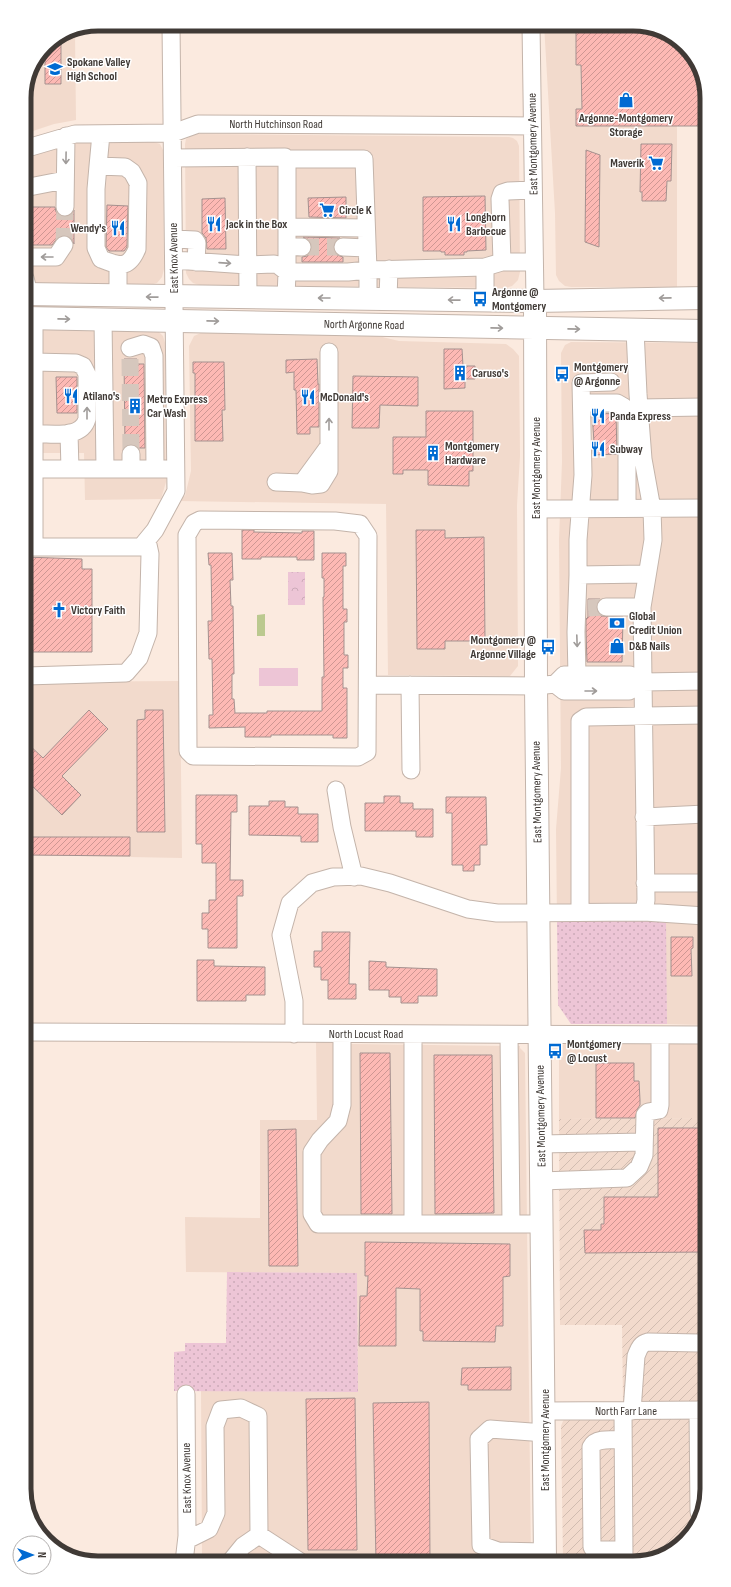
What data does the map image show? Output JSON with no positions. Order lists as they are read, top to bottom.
{
  "streets": {
    "main road": ["East Montgomery Avenue", "North Argonne Road"],
    "street": [
      "North Hutchinson Road",
      "East Knox Avenue",
      "North Locust Road",
      "North Farr Lane"
    ]
  },
  "crossings": [
    ["North Hutchinson Road", "East Montgomery Avenue"],
    ["North Hutchinson Road", "East Knox Avenue"],
    ["East Montgomery Avenue", "North Argonne Road"],
    ["East Montgomery Avenue", "North Locust Road"],
    ["East Montgomery Avenue", "North Farr Lane"],
    ["East Knox Avenue", "North Argonne Road"]
  ],
  "places": {
    "school or university": ["Spokane Valley High School"],
    "shop": ["Argonne-Montgomery Storage", "D&B Nails"],
    "supermarket": ["Maverik", "Circle K"],
    "restaurant": [
      "Jack in the Box",
      "Longhorn Barbecue",
      "Wendy's",
      "Atilano's",
      "McDonald's",
      "Panda Express",
      "Subway"
    ],
    "bus stop": [
      "Argonne @ Montgomery",
      "Montgomery @ Argonne",
      "Montgomery @ Argonne Village",
      "Montgomery @ Locust"
    ],
    "building": ["Caruso's", "Metro Express Car Wash", "Montgomery Hardware"],
    "church": ["Victory Faith"],
    "bank": ["Global Credit Union"]
  },
  "north": "right"
}
